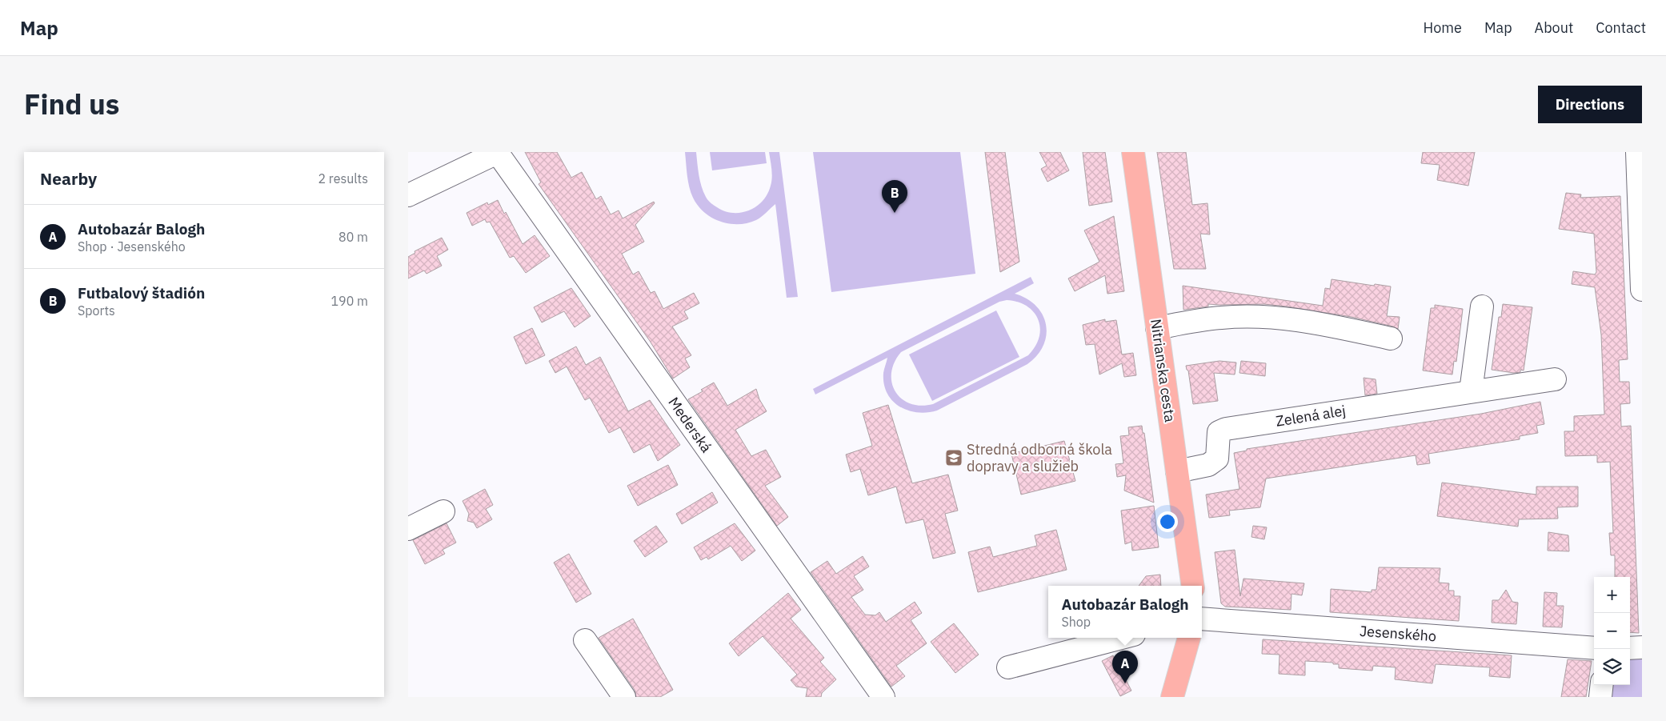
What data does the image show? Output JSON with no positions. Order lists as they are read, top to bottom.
{
  "streets": {
    "main road": ["Nitrianska cesta"],
    "street": ["Zelená alej", "Mederská", "Jesenského"]
  },
  "crossings": [
    ["Nitrianska cesta", "Zelená alej"]
  ],
  "places": {
    "school or university": ["Stredná odborná škola dopravy a služieb"]
  },
  "page": {
    "header": "Map",
    "nav": [
      "Home",
      "Map",
      "About",
      "Contact"
    ],
    "title": "Find us",
    "buttons": "Directions",
    "heading": ["Nearby", "2 results"],
    "pins": ["B", "A"],
    "list": [
      {
        "mark": "A",
        "name": "Autobazár Balogh",
        "note": "Shop · Jesenského",
        "value": "80 m"
      },
      {
        "mark": "B",
        "name": "Futbalový štadión",
        "note": "Sports",
        "value": "190 m"
      }
    ],
    "map_buttons": ["+", "−"],
    "popup": ["Autobazár Balogh", "Shop"]
  }
}
